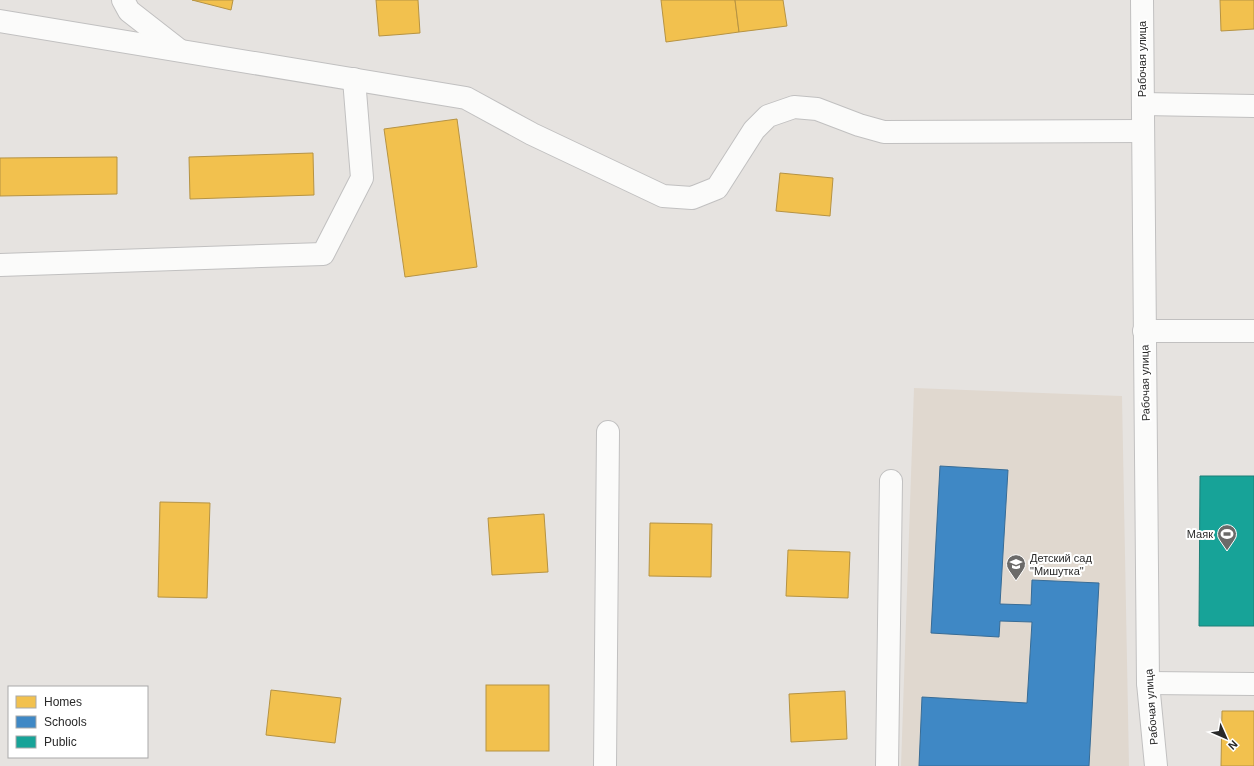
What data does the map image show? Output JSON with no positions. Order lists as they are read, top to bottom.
{
  "streets": {
    "street": ["Рабочая улица"]
  },
  "places": {
    "sports": ["Маяк"],
    "school or university": ["Детский сад \"Мишутка\""]
  },
  "legend": ["Homes", "Schools", "Public"],
  "north": "bottom right"
}
